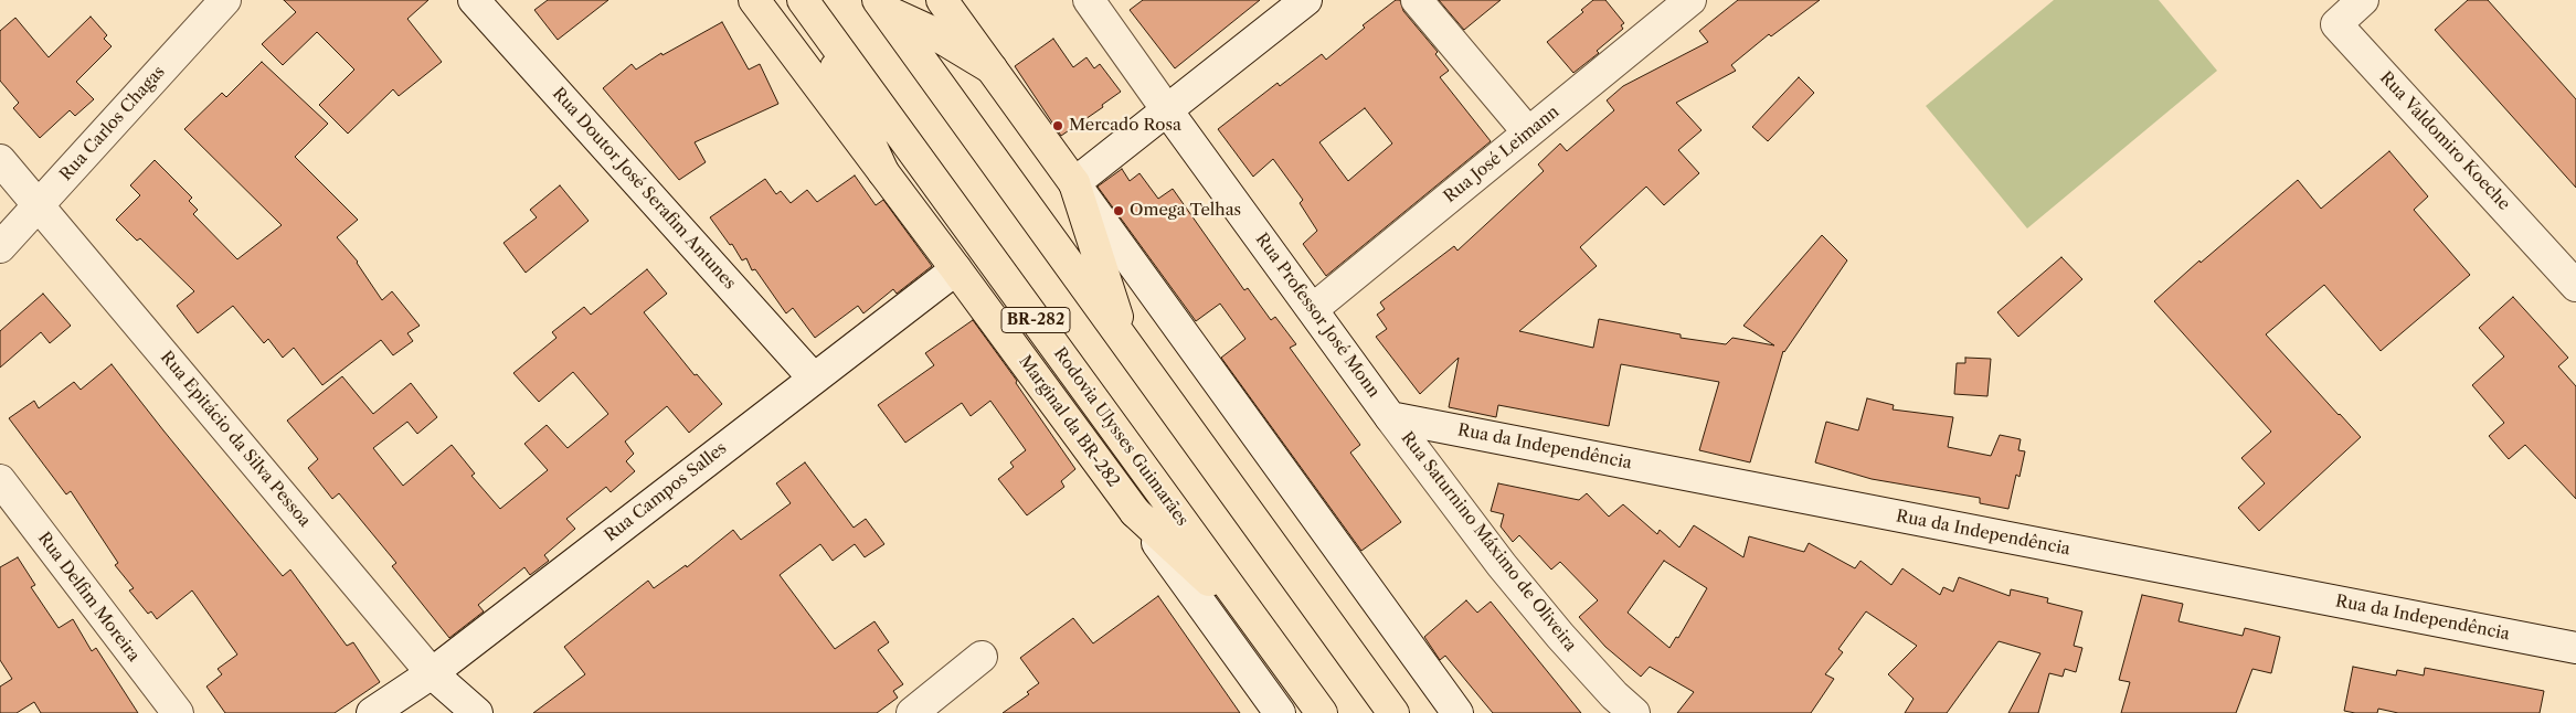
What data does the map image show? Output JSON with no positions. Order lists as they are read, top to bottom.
{
  "streets": {
    "main road": ["BR-282", "Marginal da BR-282", "Rodovia Ulysses Guimarães"],
    "street": [
      "Rua Carlos Chagas",
      "Rua Valdomiro Koeche",
      "Rua José Leimann",
      "Rua Doutor José Serafim Antunes",
      "Rua Professor José Monn",
      "Rua Epitácio da Silva Pessoa",
      "Rua da Independência",
      "Rua Campos Salles",
      "Rua Saturnino Máximo de Oliveira",
      "Rua Delfim Moreira"
    ]
  },
  "crossings": [
    ["Rua Carlos Chagas", "Rua Epitácio da Silva Pessoa"],
    ["Rua José Leimann", "Rua Professor José Monn"],
    ["Rua Doutor José Serafim Antunes", "Rua Campos Salles"],
    ["Rua Professor José Monn", "Rua da Independência"],
    ["Rua Professor José Monn", "Rua Saturnino Máximo de Oliveira"],
    ["Marginal da BR-282", "Rua Campos Salles"],
    ["Rua Epitácio da Silva Pessoa", "Rua Campos Salles"],
    ["Rua da Independência", "Rua Saturnino Máximo de Oliveira"]
  ],
  "places": ["Mercado Rosa", "Omega Telhas"]
}
